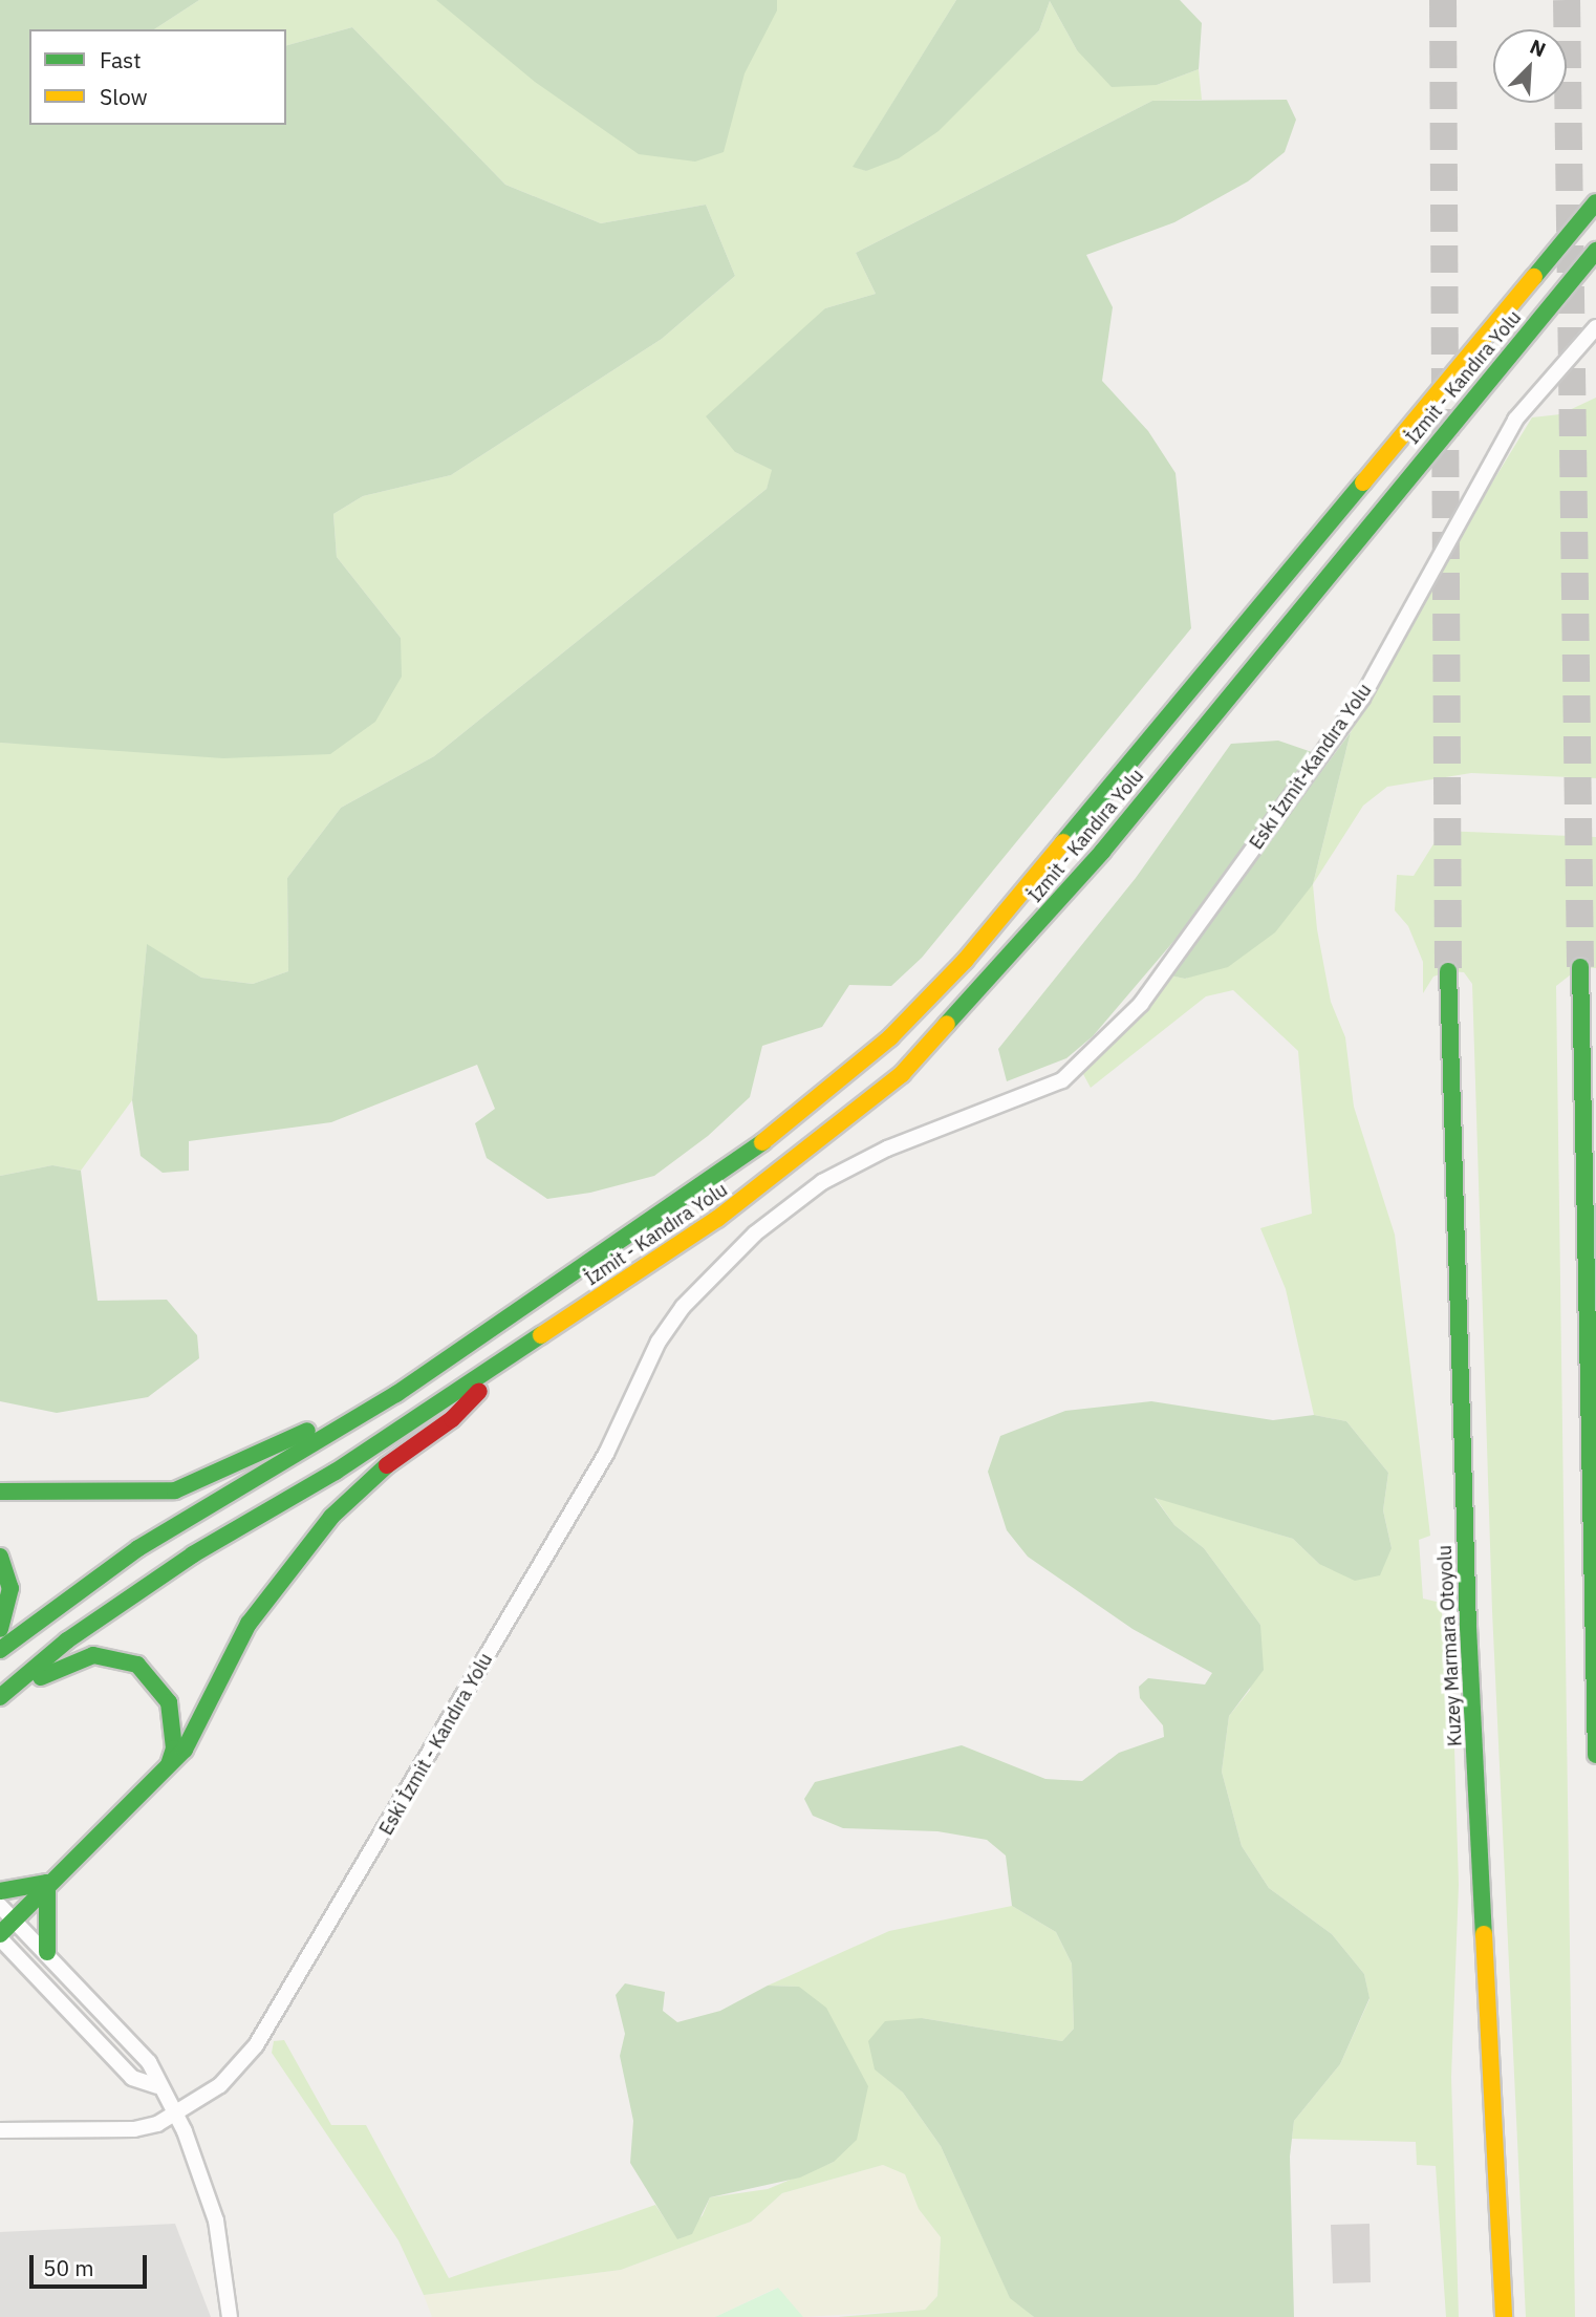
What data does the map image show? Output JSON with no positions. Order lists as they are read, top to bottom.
{
  "streets": {
    "highway": ["İzmit - Kandıra Yolu", "Kuzey Marmara Otoyolu"],
    "street": ["Eskı İzmit-Kandıra Yolu", "Eski İzmit - Kandıra Yolu"]
  },
  "crossings": [
    ["Eskı İzmit-Kandıra Yolu", "Eski İzmit - Kandıra Yolu"]
  ],
  "legend": ["Fast", "Slow"],
  "scale_bar": "50 m",
  "north": "top right"
}
